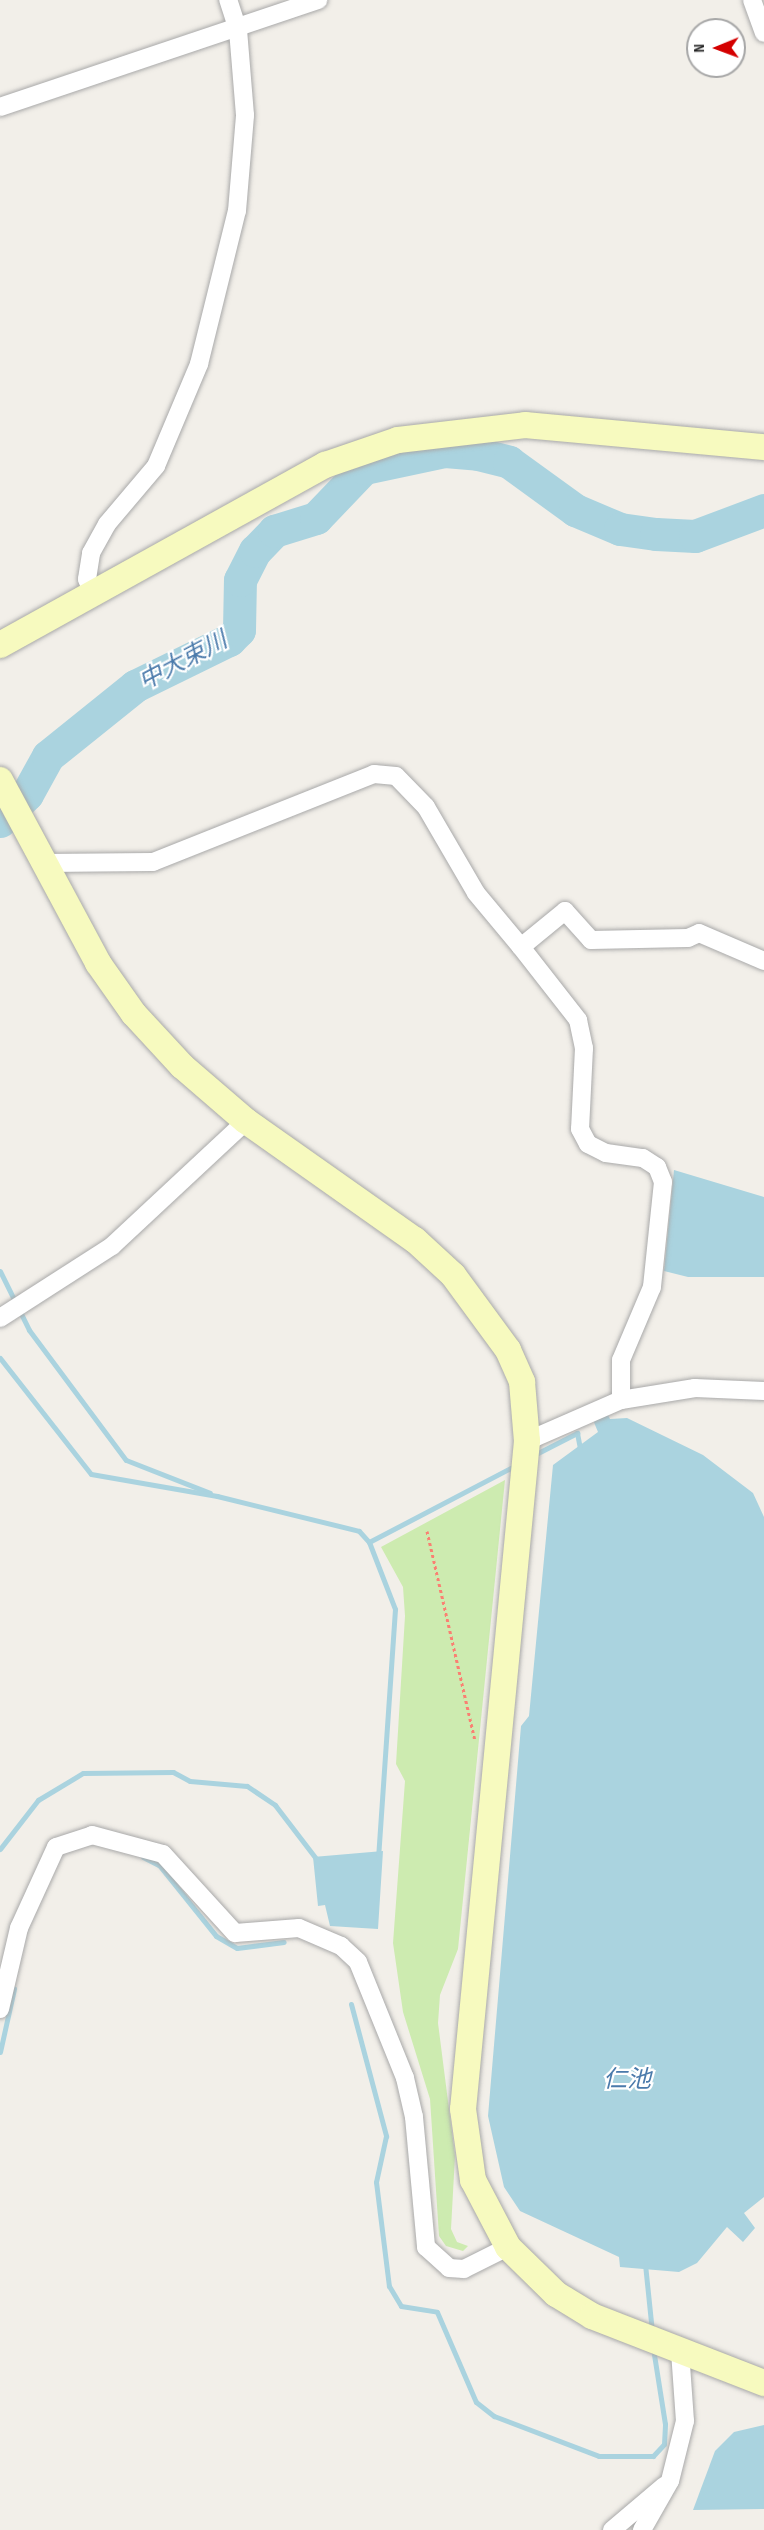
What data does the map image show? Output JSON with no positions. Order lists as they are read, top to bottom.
{
  "water": ["中大束川", "仁池"],
  "north": "left"
}
